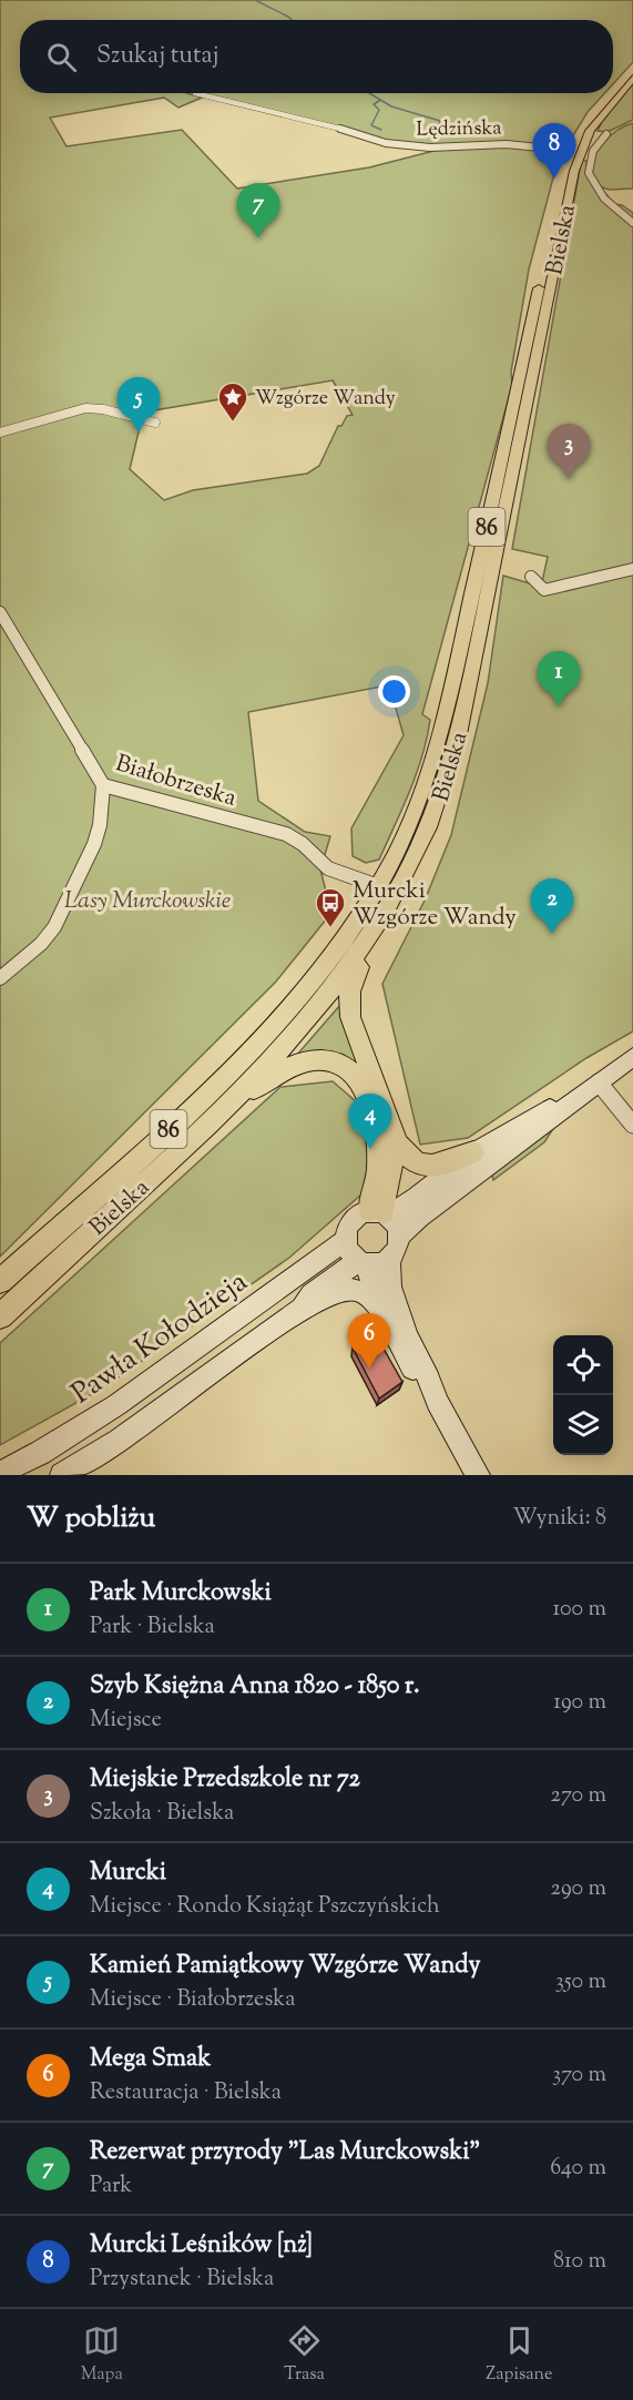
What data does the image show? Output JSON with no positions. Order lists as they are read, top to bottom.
{
  "streets": {
    "main road": ["Bielska", "86"],
    "street": ["Lędzińska", "Białobrzeska", "Pawła Kołodzieja"]
  },
  "crossings": [
    ["Lędzińska", "Bielska"],
    ["Bielska", "Białobrzeska"]
  ],
  "parks": ["Lasy Murckowskie"],
  "places": {
    "place": ["Wzgórze Wandy"],
    "bus stop": ["Murcki Wzgórze Wandy"]
  },
  "page": {
    "search": "Szukaj tutaj",
    "pins": [
      "8",
      "7",
      "5",
      "3",
      "1",
      "2",
      "4",
      "6"
    ],
    "heading": ["W pobliżu", "Wyniki: 8"],
    "list": [
      {
        "mark": "1",
        "name": "Park Murckowski",
        "note": "Park · Bielska",
        "value": "100 m"
      },
      {
        "mark": "2",
        "name": "Szyb Księżna Anna 1820 - 1850 r.",
        "note": "Miejsce",
        "value": "190 m"
      },
      {
        "mark": "3",
        "name": "Miejskie Przedszkole nr 72",
        "note": "Szkoła · Bielska",
        "value": "270 m"
      },
      {
        "mark": "4",
        "name": "Murcki",
        "note": "Miejsce · Rondo Książąt Pszczyńskich",
        "value": "290 m"
      },
      {
        "mark": "5",
        "name": "Kamień Pamiątkowy Wzgórze Wandy",
        "note": "Miejsce · Białobrzeska",
        "value": "350 m"
      },
      {
        "mark": "6",
        "name": "Mega Smak",
        "note": "Restauracja · Bielska",
        "value": "370 m"
      },
      {
        "mark": "7",
        "name": "Rezerwat przyrody \"Las Murckowski\"",
        "note": "Park",
        "value": "640 m"
      },
      {
        "mark": "8",
        "name": "Murcki Leśników [nż]",
        "note": "Przystanek · Bielska",
        "value": "810 m"
      }
    ],
    "nav": ["Mapa", "Trasa", "Zapisane"]
  }
}
